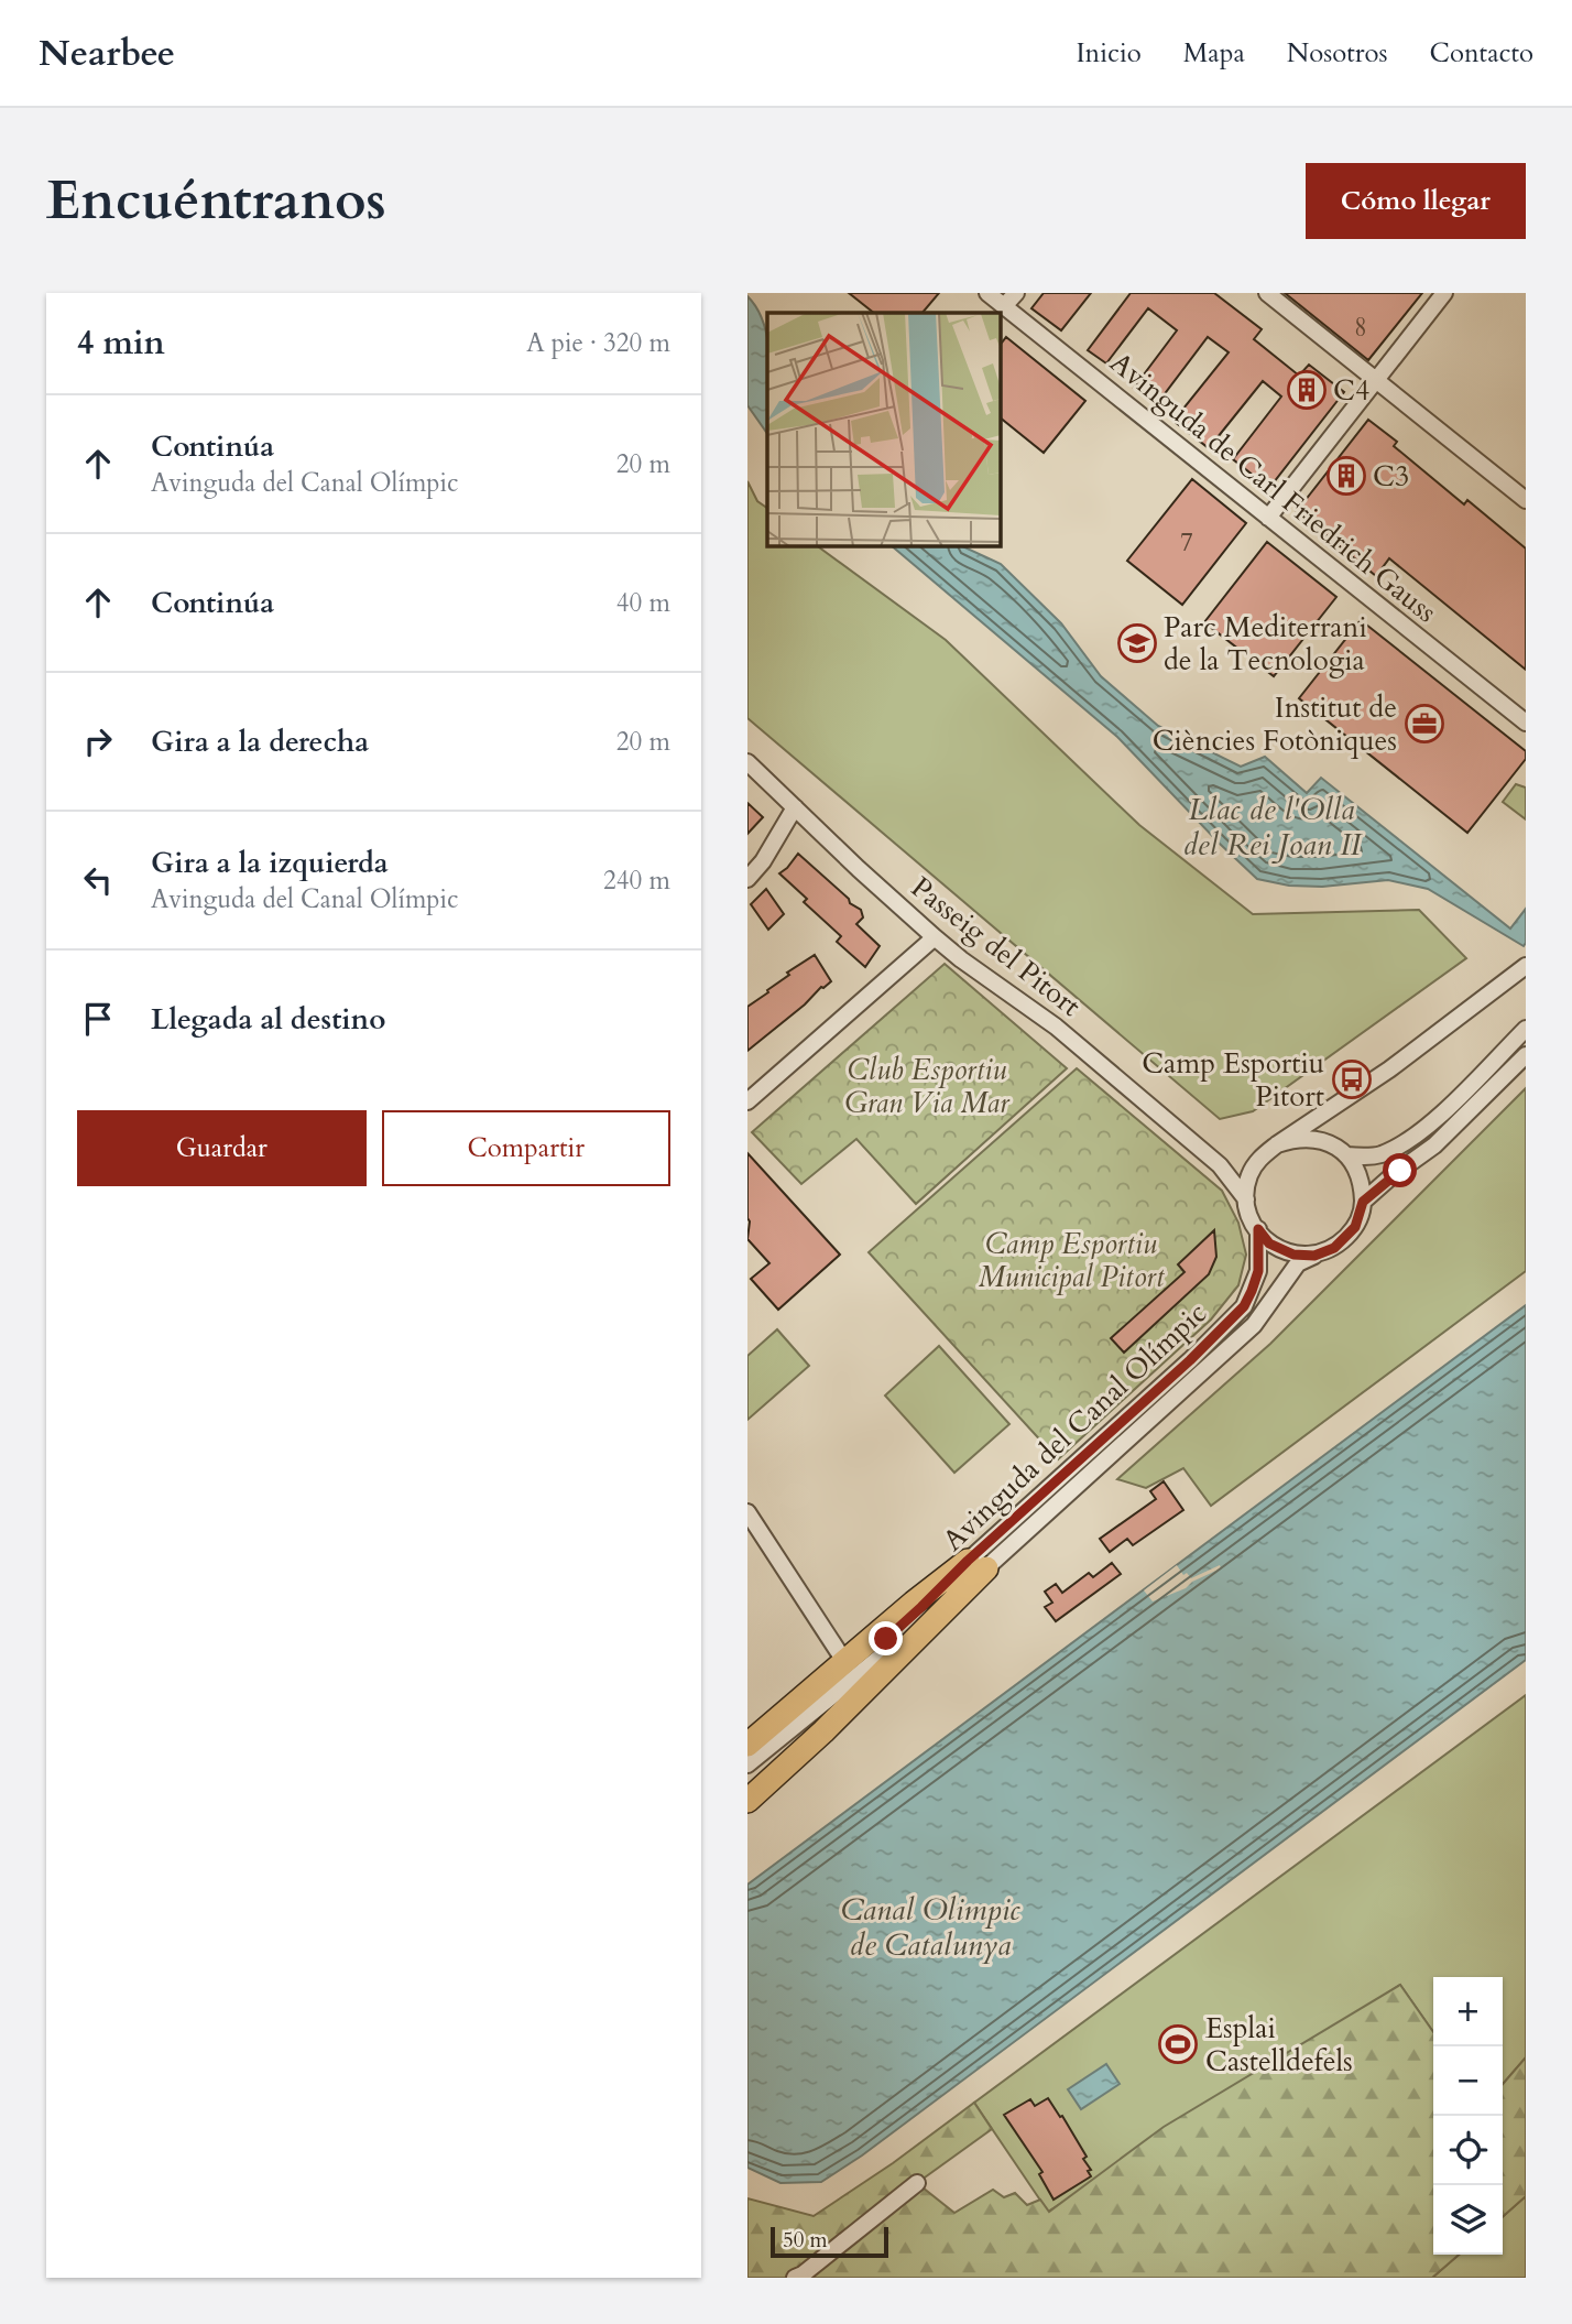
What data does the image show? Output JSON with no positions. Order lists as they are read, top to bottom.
{
  "streets": {
    "street": ["Avinguda de Carl Friedrich Gauss", "Passeig del Pitort", "Avinguda del Canal Olímpic"]
  },
  "crossings": [
    ["Passeig del Pitort", "Avinguda del Canal Olímpic"]
  ],
  "water": ["Llac de l'Olla del Rei Joan II", "Canal Olimpic de Catalunya"],
  "parks": ["Club Esportiu Gran Via Mar", "Camp Esportiu Municipal Pitort"],
  "places": {
    "building": ["C4", "C3"],
    "school or university": ["Parc Mediterrani de la Tecnologia"],
    "office": ["Institut de Ciències Fotòniques"],
    "bus stop": ["Camp Esportiu Pitort"],
    "sports": ["Esplai Castelldefels"]
  },
  "house_numbers": ["8", "7"],
  "scale_bar": "50 m",
  "page": {
    "header": "Nearbee",
    "nav": [
      "Inicio",
      "Mapa",
      "Nosotros",
      "Contacto"
    ],
    "buttons": [
      "Cómo llegar",
      ["Guardar", "Compartir"]
    ],
    "title": "Encuéntranos",
    "heading": ["4 min", "A pie · 320 m"],
    "list": [
      ["Continúa", "Avinguda del Canal Olímpic", "20 m"],
      ["Continúa", "40 m"],
      ["Gira a la derecha", "20 m"],
      ["Gira a la izquierda", "Avinguda del Canal Olímpic", "240 m"],
      "Llegada al destino"
    ],
    "map_buttons": ["+", "−"],
    "scale": "50 m"
  }
}
